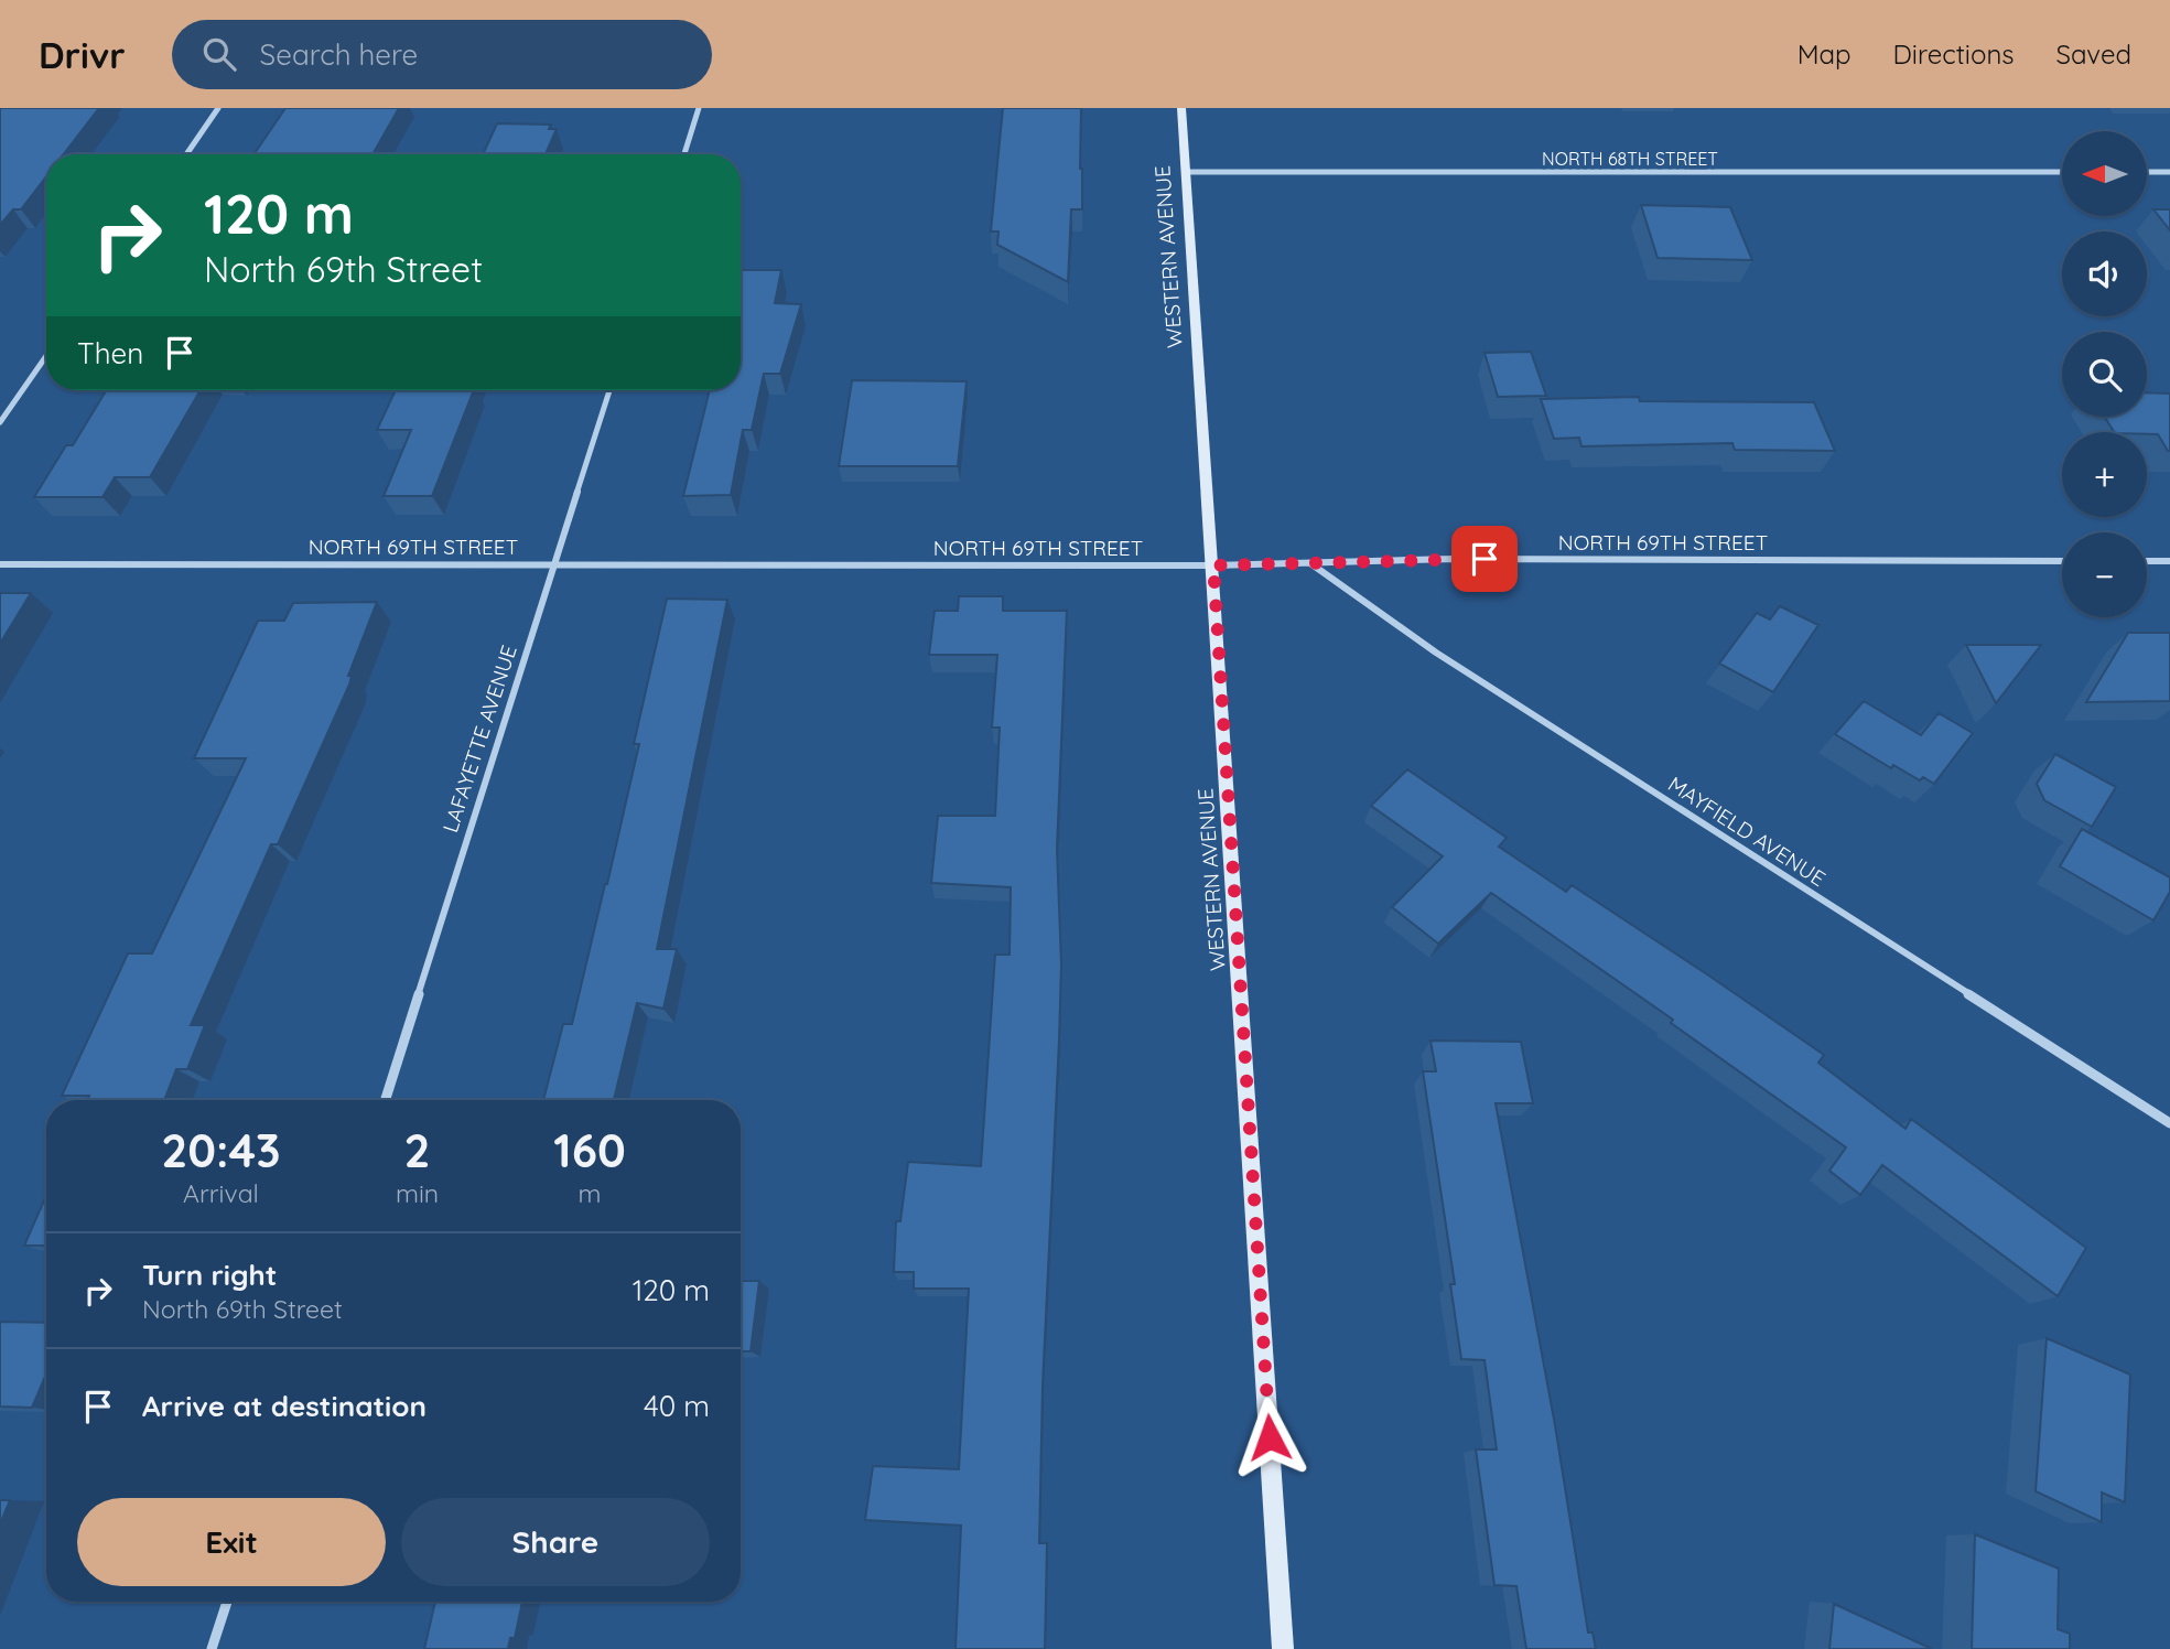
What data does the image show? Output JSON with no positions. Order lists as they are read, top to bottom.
{
  "streets": {
    "street": [
      "NORTH 68TH STREET",
      "WESTERN AVENUE",
      "NORTH 69TH STREET",
      "LAFAYETTE AVENUE",
      "MAYFIELD AVENUE"
    ]
  },
  "crossings": [
    ["NORTH 68TH STREET", "WESTERN AVENUE"],
    ["WESTERN AVENUE", "NORTH 69TH STREET"],
    ["NORTH 69TH STREET", "LAFAYETTE AVENUE"],
    ["NORTH 69TH STREET", "MAYFIELD AVENUE"]
  ],
  "north": "left",
  "page": {
    "header": "Drivr",
    "search": "Search here",
    "nav": ["Map", "Directions", "Saved"],
    "map_buttons": ["+", "−"],
    "turn": ["120 m", "North 69th Street"],
    "then": "Then",
    "eta": [
      "20:43",
      "Arrival",
      "2",
      "min",
      "160",
      "m"
    ],
    "list": [
      {
        "name": "Turn right",
        "note": "North 69th Street",
        "value": "120 m"
      },
      {
        "name": "Arrive at destination",
        "value": "40 m"
      }
    ],
    "buttons": ["Exit", "Share"]
  }
}
